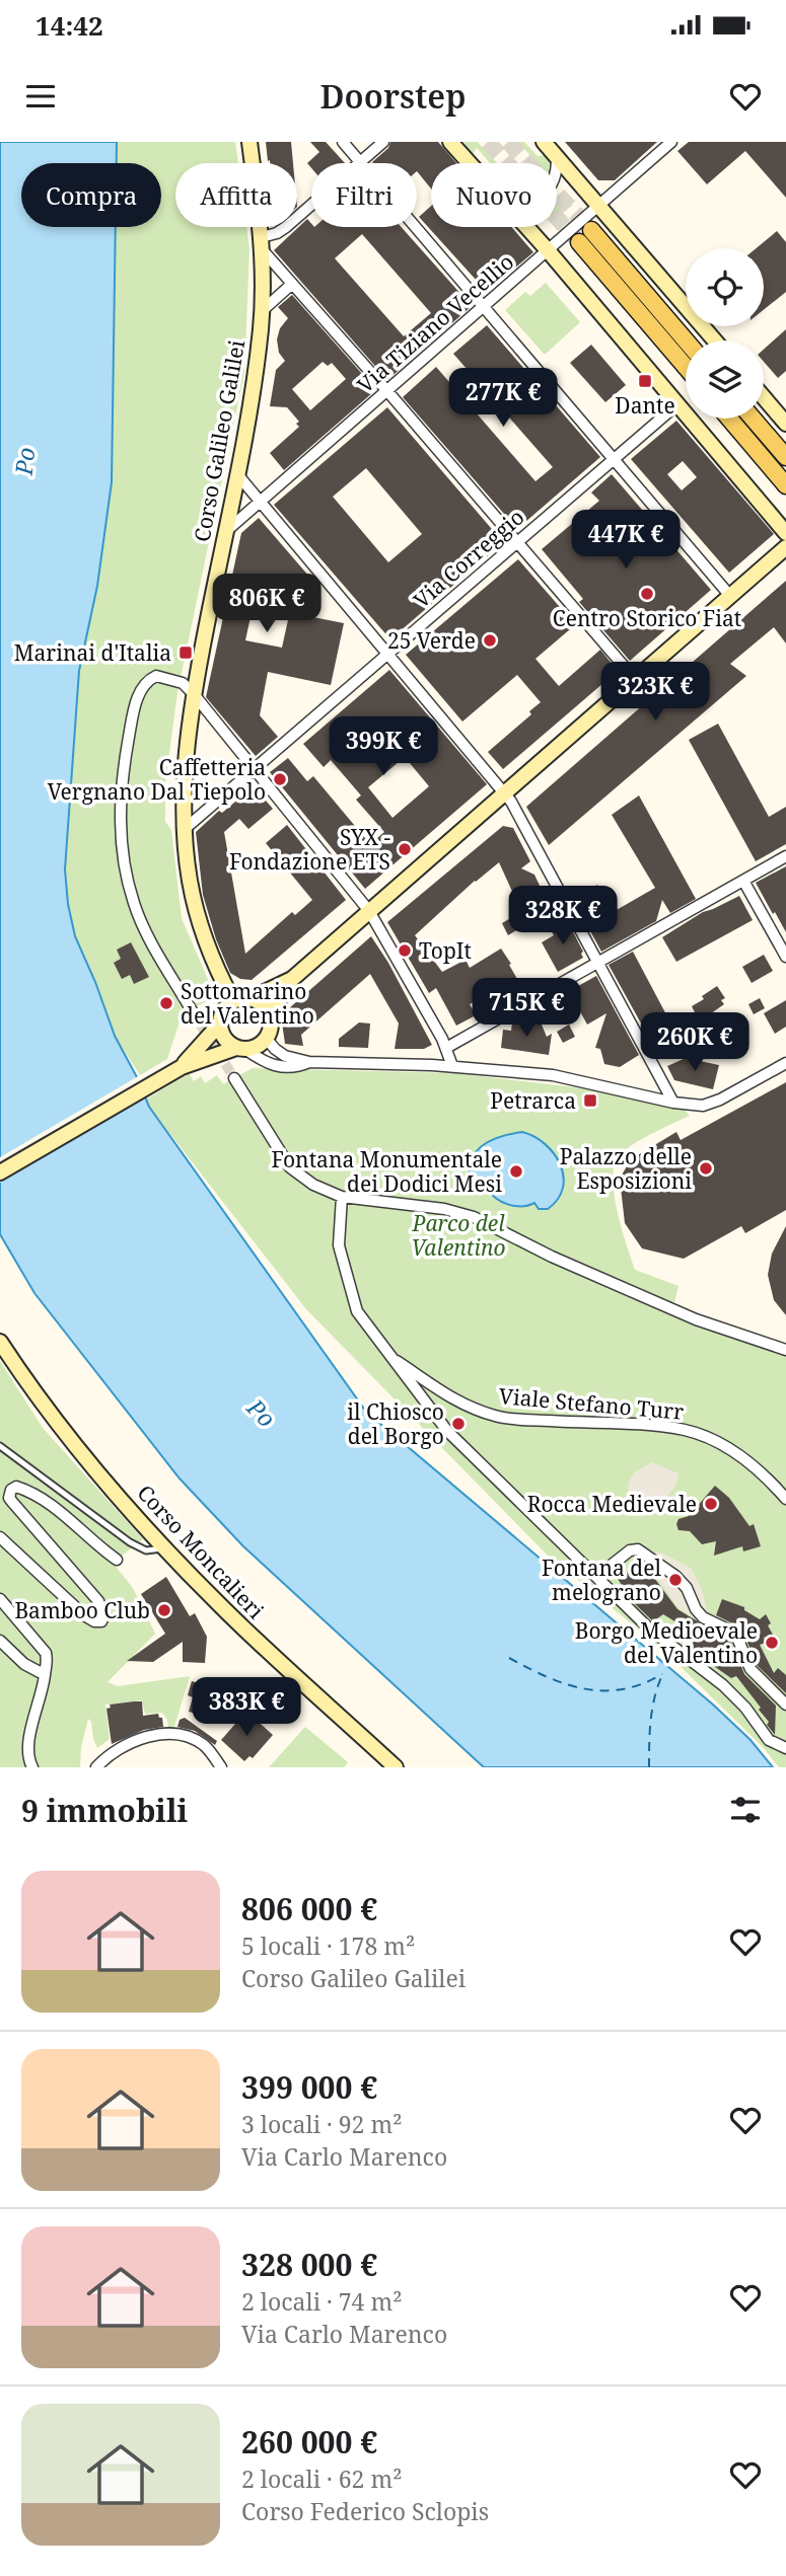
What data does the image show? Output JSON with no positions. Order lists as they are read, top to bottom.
{
  "streets": {
    "street": [
      "Via Tiziano Vecellio",
      "Corso Galileo Galilei",
      "Via Correggio",
      "Viale Stefano Turr",
      "Corso Moncalieri"
    ]
  },
  "crossings": [
    ["Via Tiziano Vecellio", "Corso Galileo Galilei"]
  ],
  "water": ["Po"],
  "parks": ["Parco del Valentino"],
  "places": {
    "transit": ["Dante", "Marinai d'Italia", "Petrarca"],
    "other": [
      "Centro Storico Fiat",
      "25 Verde",
      "Caffetteria Vergnano Dal Tiepolo",
      "SYX - Fondazione ETS",
      "TopIt",
      "Sottomarino del Valentino",
      "Palazzo delle Esposizioni",
      "Fontana Monumentale dei Dodici Mesi",
      "il Chiosco del Borgo",
      "Rocca Medievale",
      "Fontana del melograno",
      "Bamboo Club",
      "Borgo Medioevale del Valentino"
    ]
  },
  "page": {
    "status": "14:42",
    "header": "Doorstep",
    "chip": [
      "Compra",
      "Affitta",
      "Filtri",
      "Nuovo"
    ],
    "price": [
      "277K €",
      "447K €",
      "806K €",
      "323K €",
      "399K €",
      "328K €",
      "715K €",
      "260K €",
      "383K €"
    ],
    "heading": "9 immobili",
    "list": [
      {
        "name": "806 000 €",
        "note": "5 locali · 178 m² · Corso Galileo Galilei"
      },
      {
        "name": "399 000 €",
        "note": "3 locali · 92 m² · Via Carlo Marenco"
      },
      {
        "name": "328 000 €",
        "note": "2 locali · 74 m² · Via Carlo Marenco"
      },
      {
        "name": "260 000 €",
        "note": "2 locali · 62 m² · Corso Federico Sclopis"
      }
    ]
  }
}
